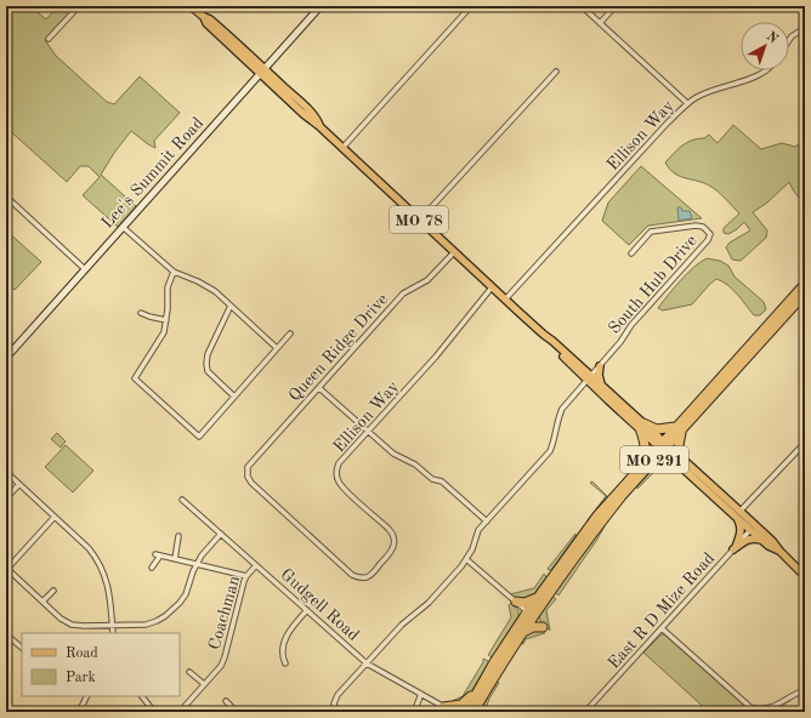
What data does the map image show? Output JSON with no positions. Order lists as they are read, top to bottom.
{
  "streets": {
    "highway": ["MO 291"],
    "main road": ["Lee's Summit Road", "MO 78"],
    "street": [
      "Ellison Way",
      "South Hub Drive",
      "Queen Ridge Drive",
      "Gudgell Road",
      "East R D Mize Road",
      "Coachman"
    ]
  },
  "crossings": [
    ["Ellison Way", "MO 78"],
    ["Ellison Way", "Queen Ridge Drive"],
    ["Lee's Summit Road", "MO 78"],
    ["MO 78", "South Hub Drive"],
    ["MO 78", "Queen Ridge Drive"],
    ["MO 78", "MO 291"],
    ["MO 78", "East R D Mize Road"],
    ["Gudgell Road", "Coachman"]
  ],
  "legend": ["Road", "Park"],
  "north": "top right"
}
